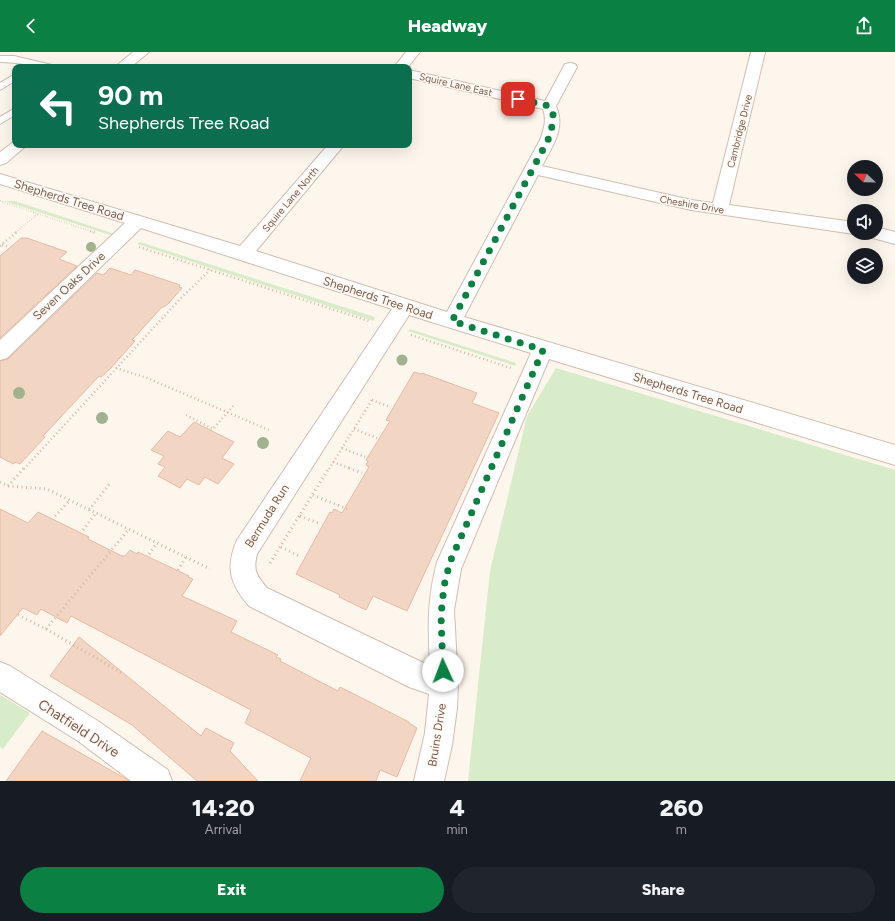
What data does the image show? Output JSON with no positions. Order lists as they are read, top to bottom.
{
  "streets": {
    "street": [
      "Squire Lane East",
      "Cambridge Drive",
      "Squire Lane North",
      "Shepherds Tree Road",
      "Cheshire Drive",
      "Seven Oaks Drive",
      "Bermuda Run",
      "Chatfield Drive",
      "Bruins Drive"
    ]
  },
  "crossings": [
    ["Cambridge Drive", "Cheshire Drive"],
    ["Squire Lane North", "Shepherds Tree Road"],
    ["Shepherds Tree Road", "Seven Oaks Drive"],
    ["Shepherds Tree Road", "Bermuda Run"],
    ["Shepherds Tree Road", "Bruins Drive"],
    ["Bermuda Run", "Bruins Drive"]
  ],
  "north": "left",
  "page": {
    "header": "Headway",
    "turn": ["90 m", "Shepherds Tree Road"],
    "eta": [
      "14:20",
      "Arrival",
      "4",
      "min",
      "260",
      "m"
    ],
    "buttons": ["Exit", "Share"]
  }
}
